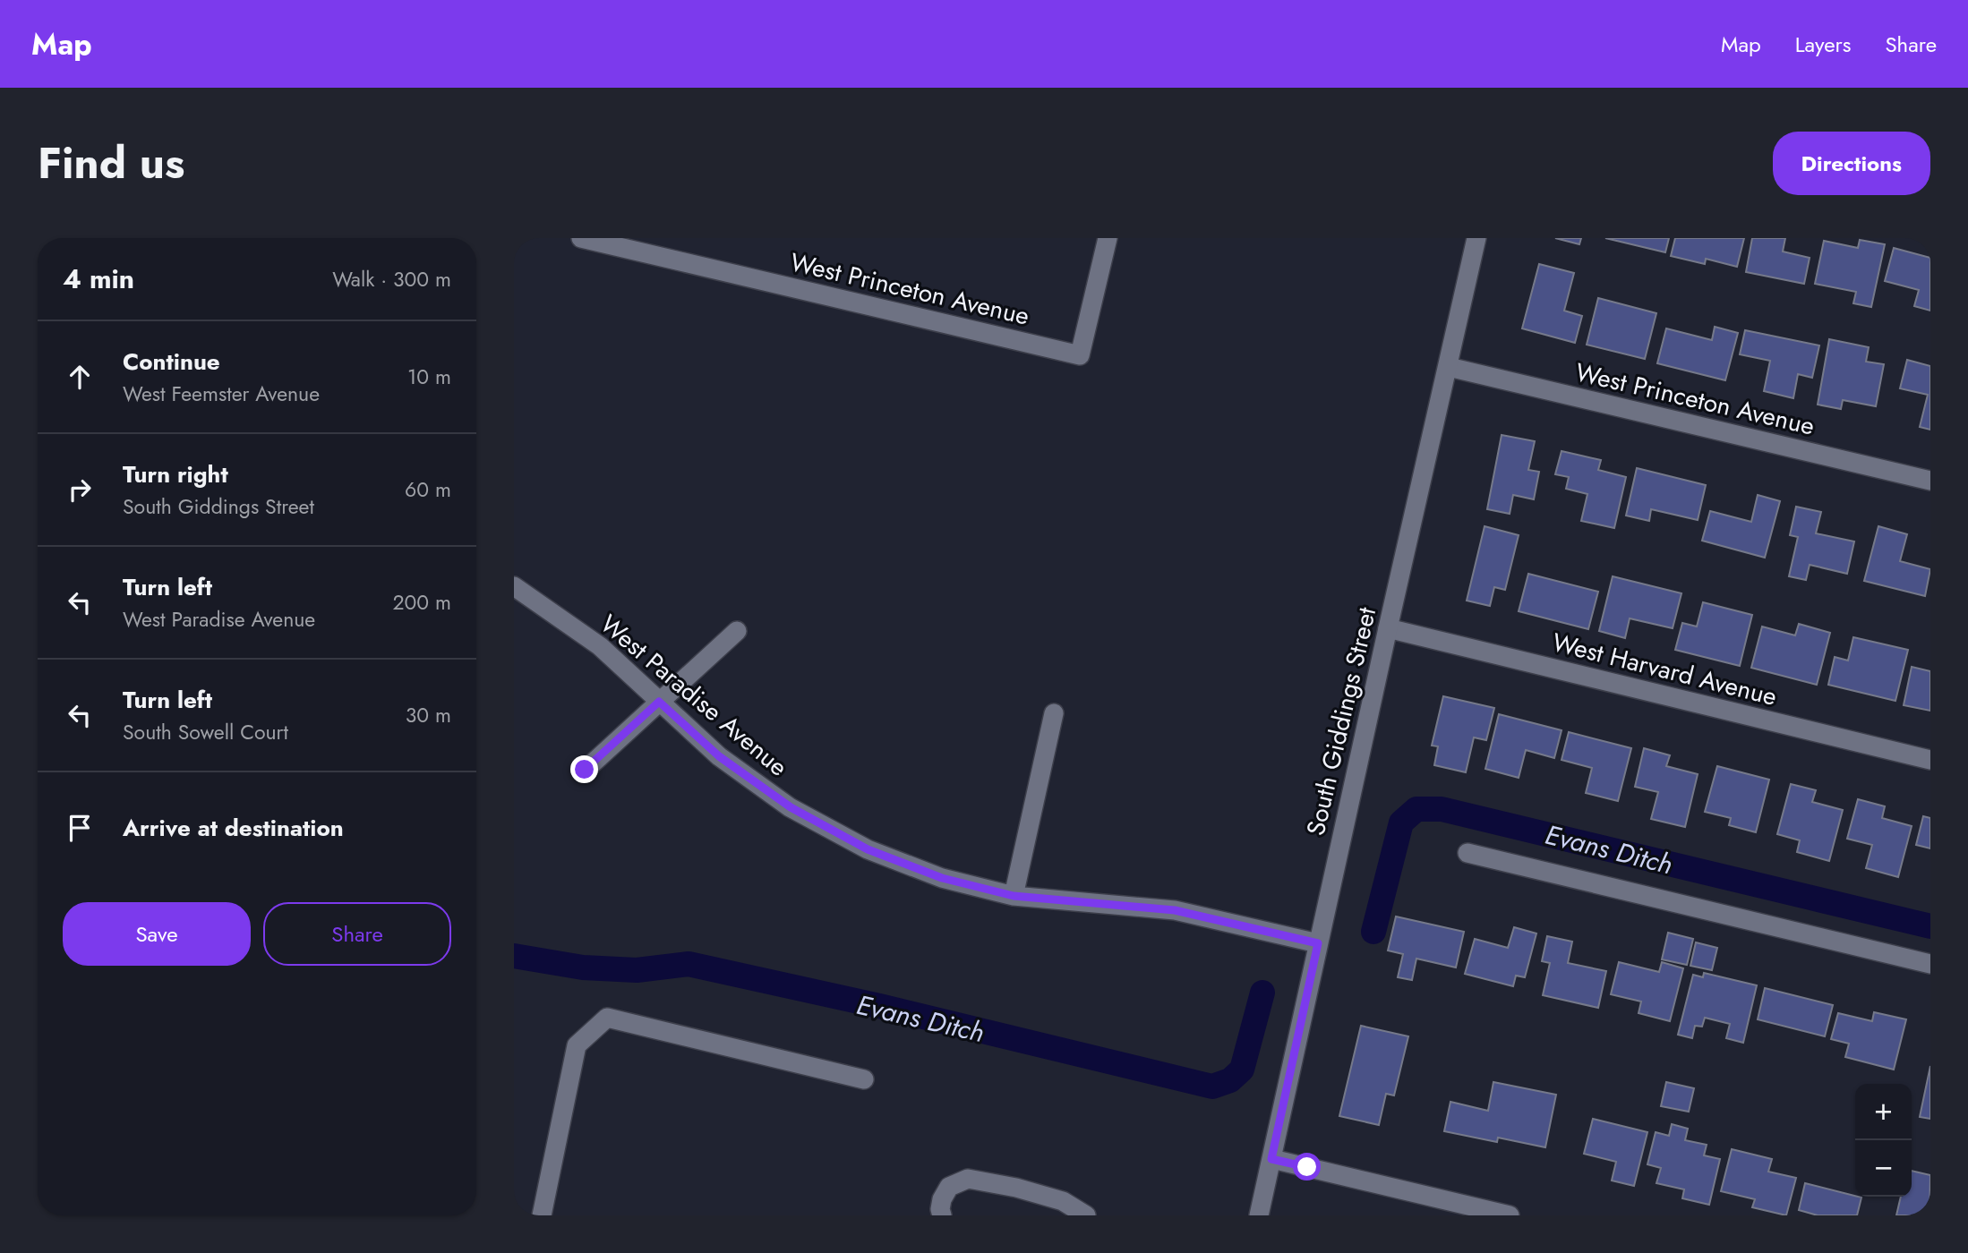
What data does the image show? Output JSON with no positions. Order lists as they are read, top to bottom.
{
  "streets": {
    "street": [
      "West Princeton Avenue",
      "West Harvard Avenue",
      "West Paradise Avenue",
      "South Giddings Street"
    ]
  },
  "crossings": [
    ["West Princeton Avenue", "South Giddings Street"],
    ["West Harvard Avenue", "South Giddings Street"],
    ["West Paradise Avenue", "South Giddings Street"]
  ],
  "water": ["Evans Ditch"],
  "page": {
    "header": "Map",
    "nav": ["Map", "Layers", "Share"],
    "title": "Find us",
    "buttons": [
      "Directions",
      ["Save", "Share"]
    ],
    "heading": ["4 min", "Walk · 300 m"],
    "list": [
      ["Continue", "West Feemster Avenue", "10 m"],
      ["Turn right", "South Giddings Street", "60 m"],
      ["Turn left", "West Paradise Avenue", "200 m"],
      ["Turn left", "South Sowell Court", "30 m"],
      "Arrive at destination"
    ],
    "map_buttons": ["+", "−"]
  }
}
